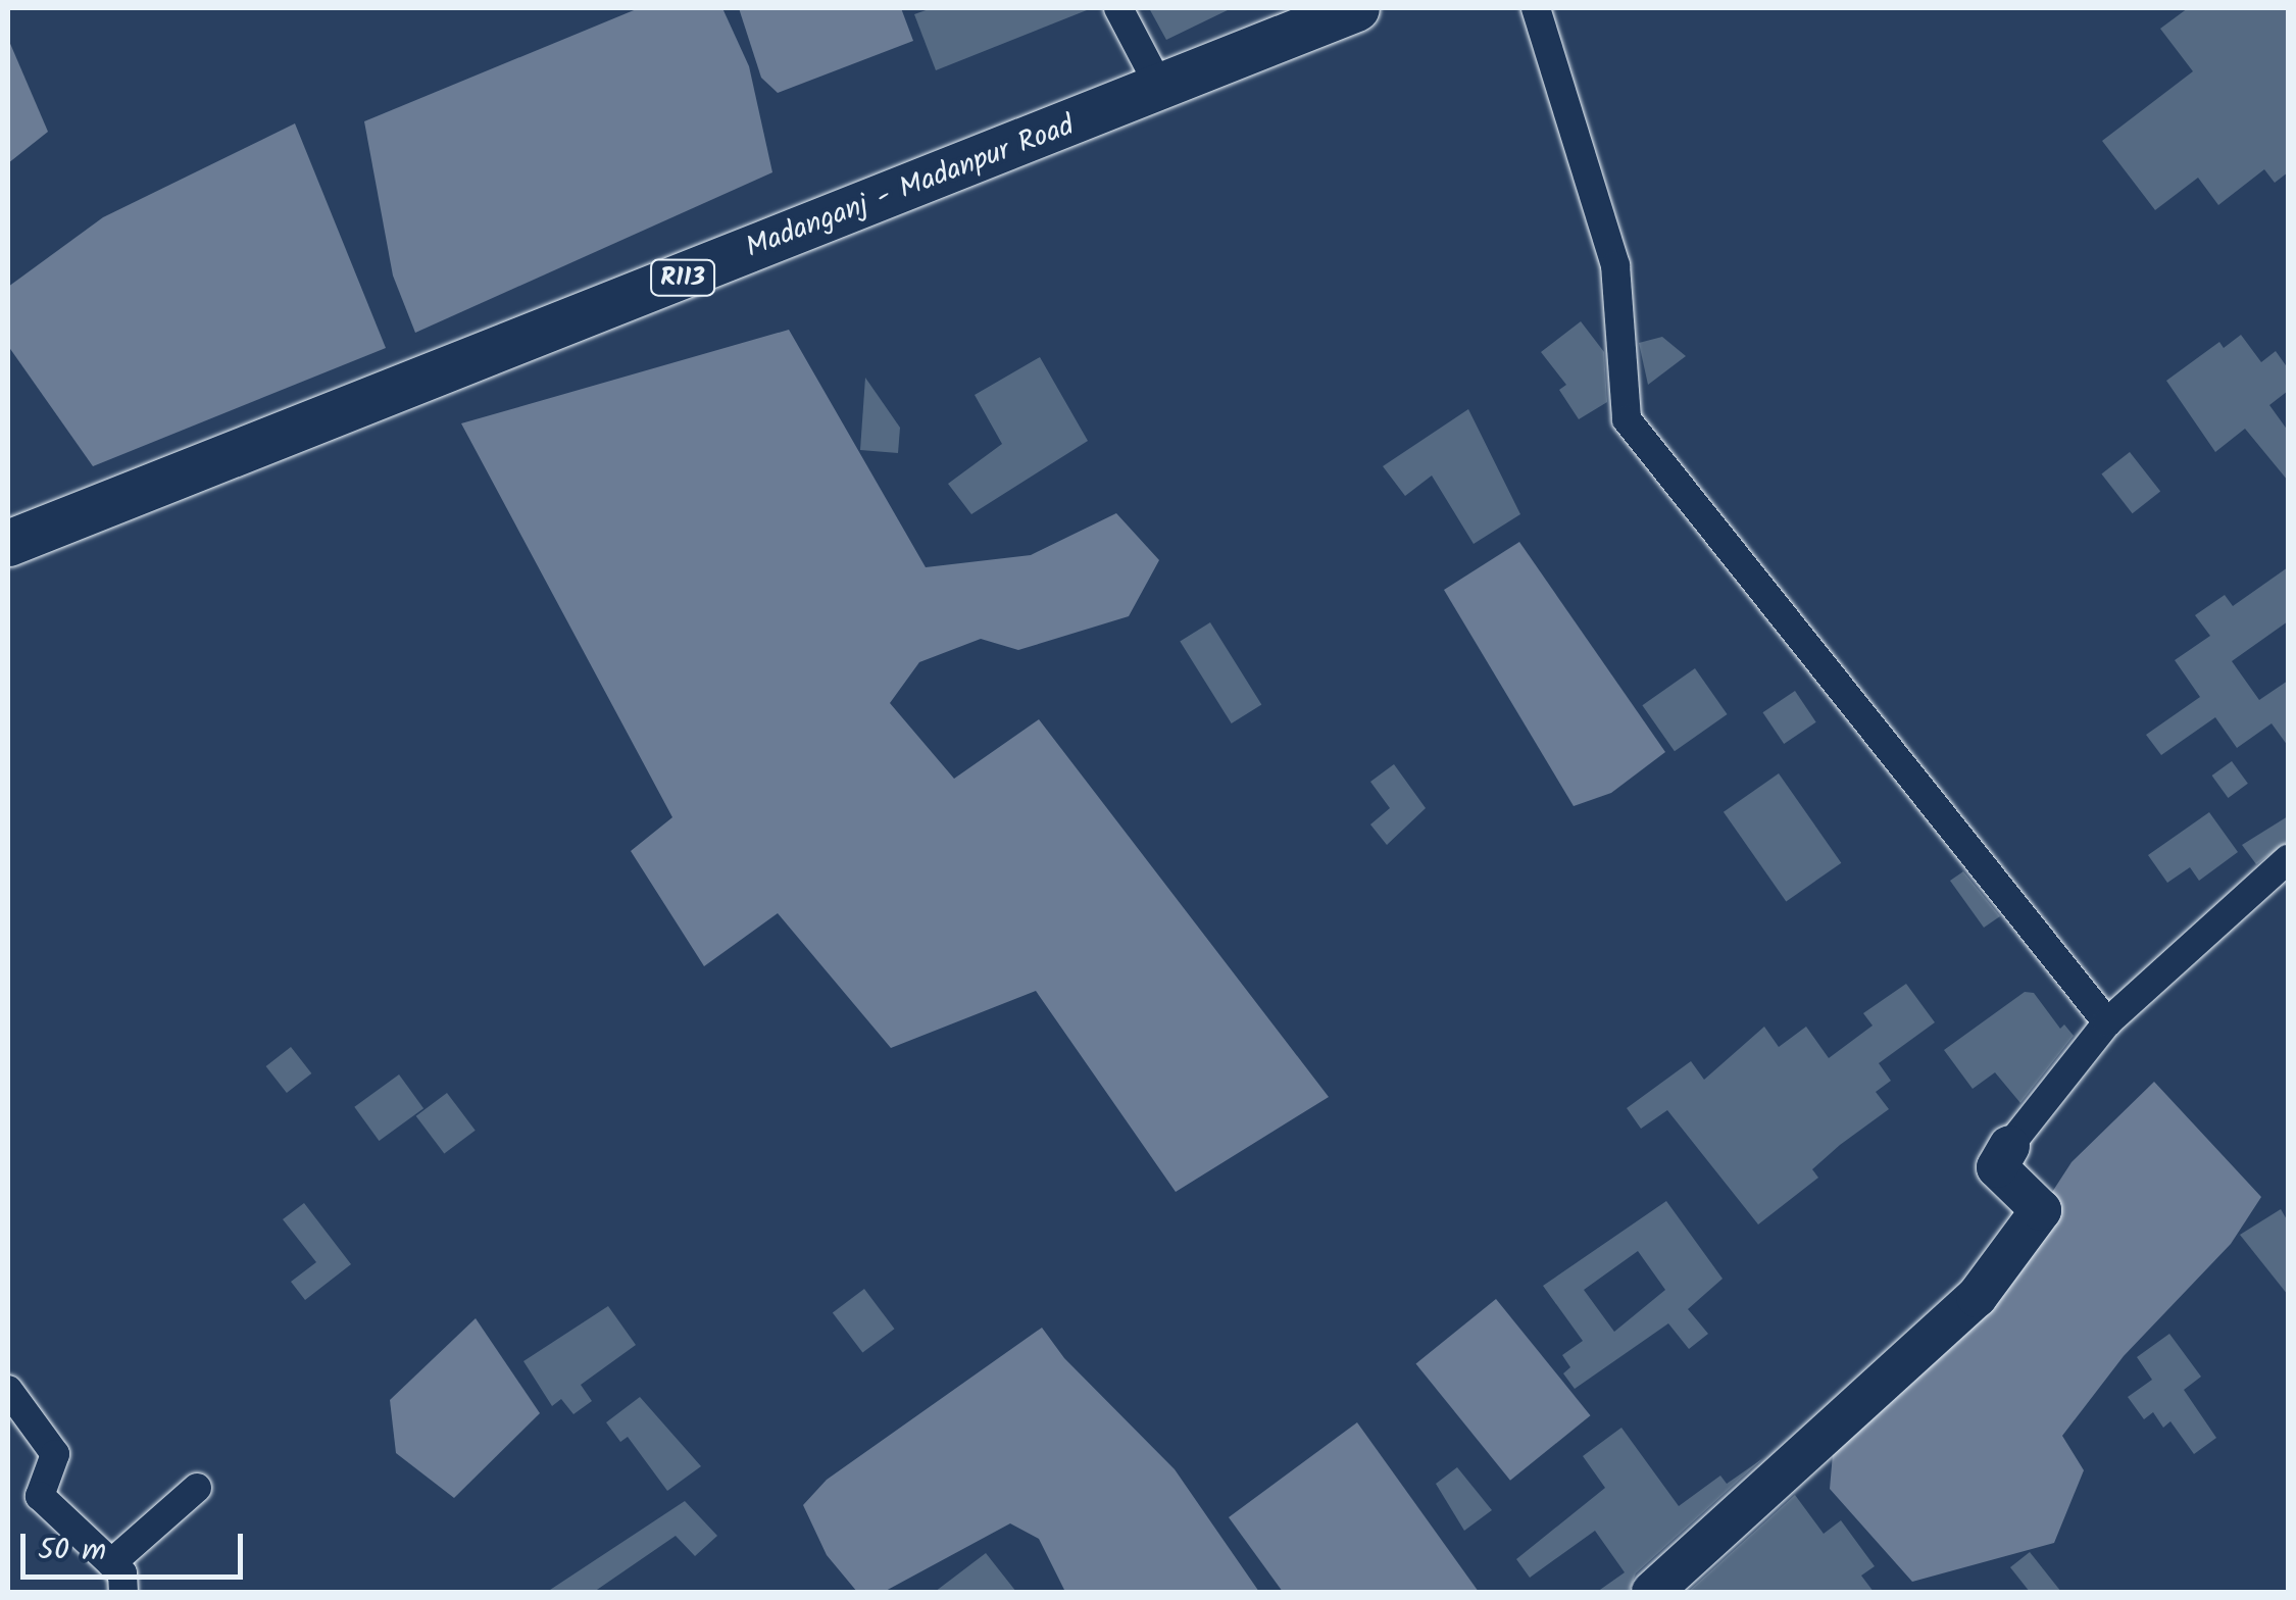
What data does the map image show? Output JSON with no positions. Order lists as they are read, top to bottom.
{
  "streets": {
    "main road": ["Madanganj - Madanpur Road", "R113"]
  },
  "scale_bar": "50 m"
}
